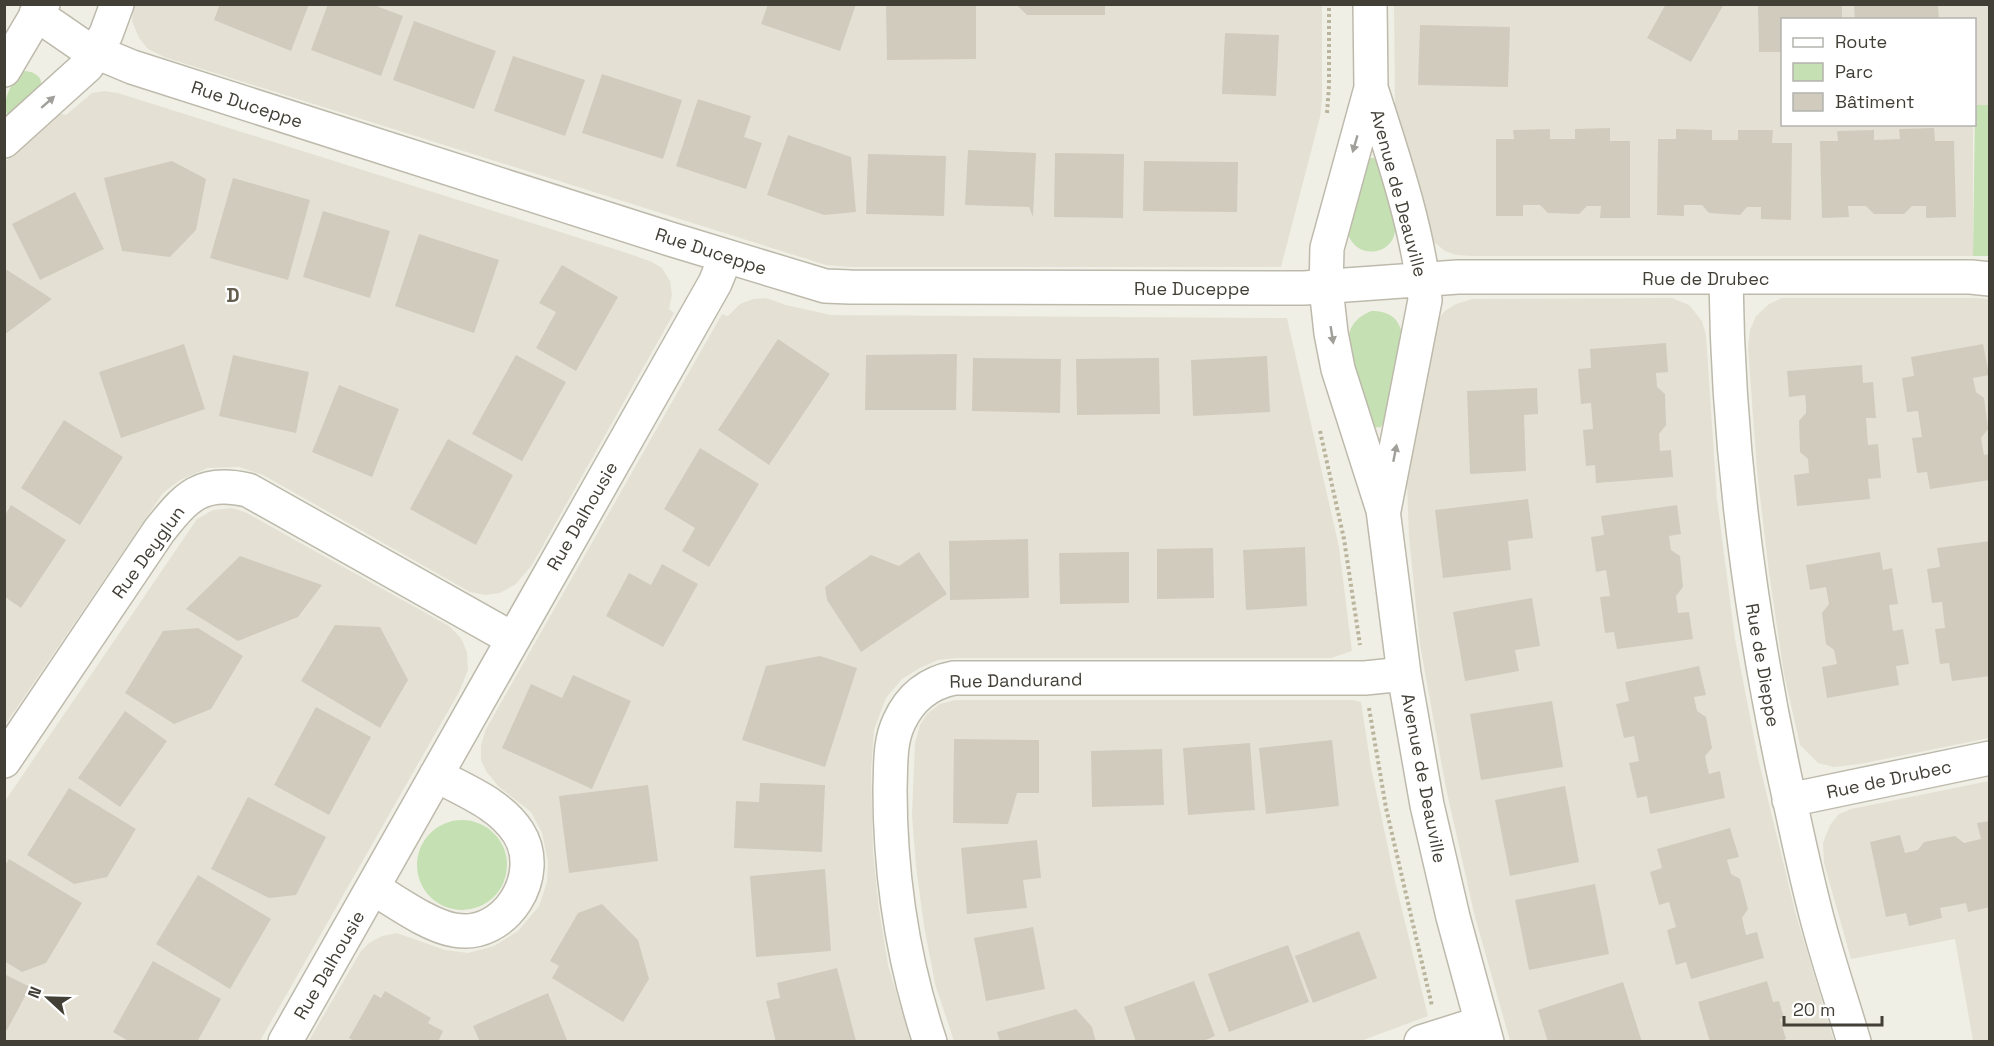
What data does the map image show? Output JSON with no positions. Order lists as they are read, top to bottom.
{
  "streets": {
    "street": [
      "Rue Duceppe",
      "Avenue de Deauville",
      "Rue de Drubec",
      "Rue Dalhousie",
      "Rue Deyglun",
      "Rue de Dieppe",
      "Rue Dandurand"
    ]
  },
  "crossings": [
    ["Rue Duceppe", "Avenue de Deauville"],
    ["Rue Duceppe", "Rue de Drubec"],
    ["Rue Duceppe", "Rue Dalhousie"],
    ["Avenue de Deauville", "Rue de Drubec"],
    ["Avenue de Deauville", "Rue Dandurand"],
    ["Rue de Drubec", "Rue de Dieppe"],
    ["Rue Dalhousie", "Rue Deyglun"]
  ],
  "districts": ["D"],
  "legend": ["Route", "Parc", "Bâtiment"],
  "scale_bar": "20 m",
  "north": "left"
}
